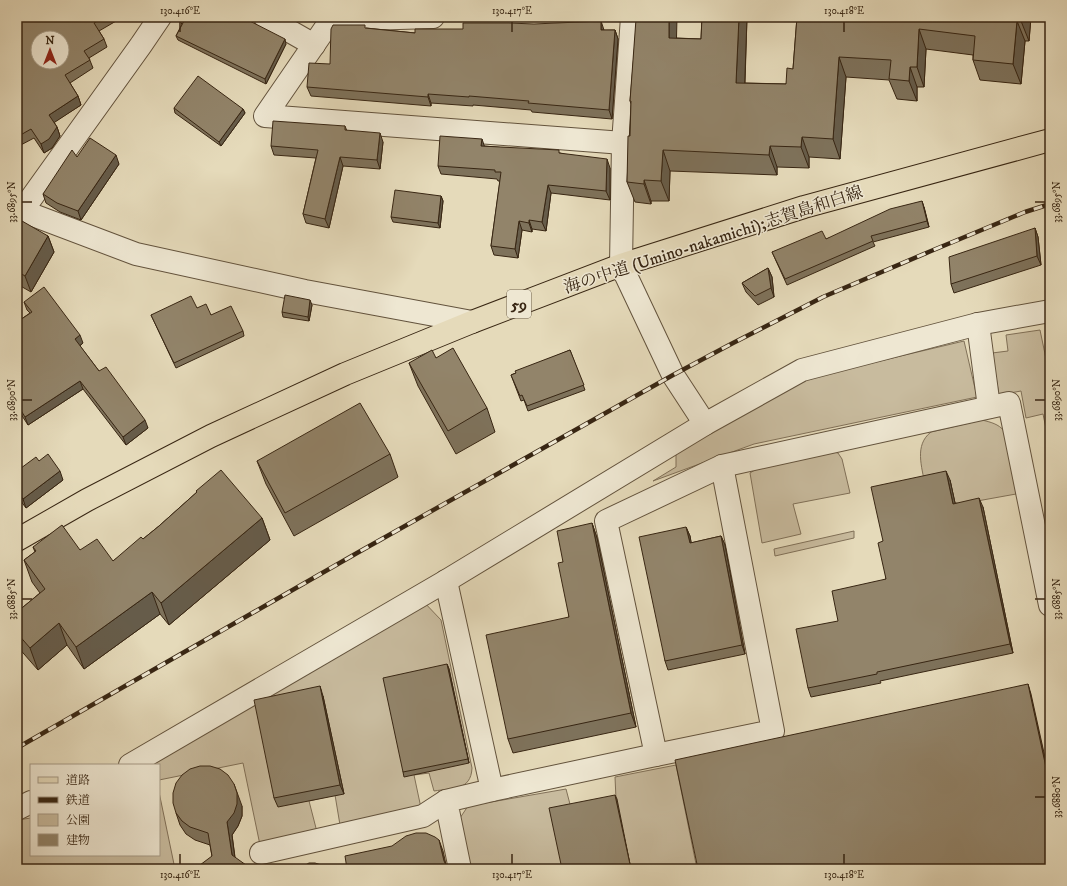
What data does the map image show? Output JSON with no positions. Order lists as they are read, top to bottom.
{
  "streets": {
    "main road": ["海の中道 (Umino-nakamichi);志賀島和白線", "59"]
  },
  "legend": [
    "道路",
    "鉄道",
    "公園",
    "建物"
  ],
  "north": "top",
  "coordinates": [
    "130.416°E",
    "130.417°E",
    "130.418°E",
    "33.6895°N",
    "33.6890°N",
    "33.6885°N",
    "33.6880°N"
  ]
}
